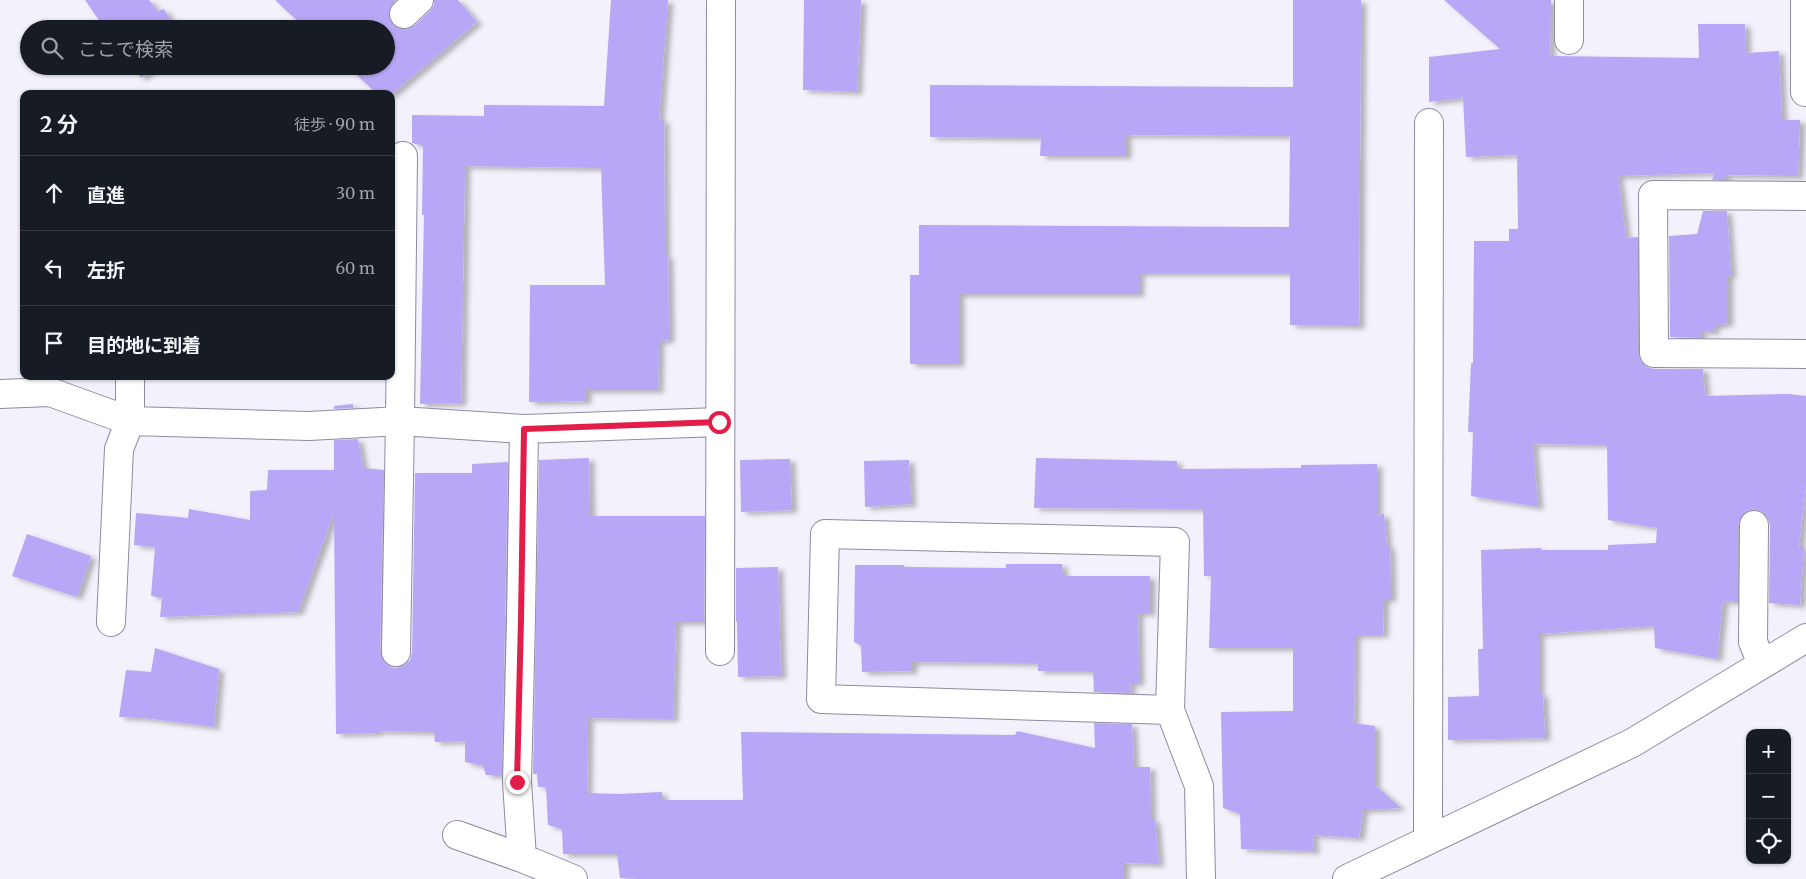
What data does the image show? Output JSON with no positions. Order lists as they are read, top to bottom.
{
  "page": {
    "search": "ここで検索",
    "heading": ["2 分", "徒歩 · 90 m"],
    "list": [
      ["直進", "30 m"],
      ["左折", "60 m"],
      "目的地に到着"
    ],
    "map_buttons": ["+", "−"]
  }
}
